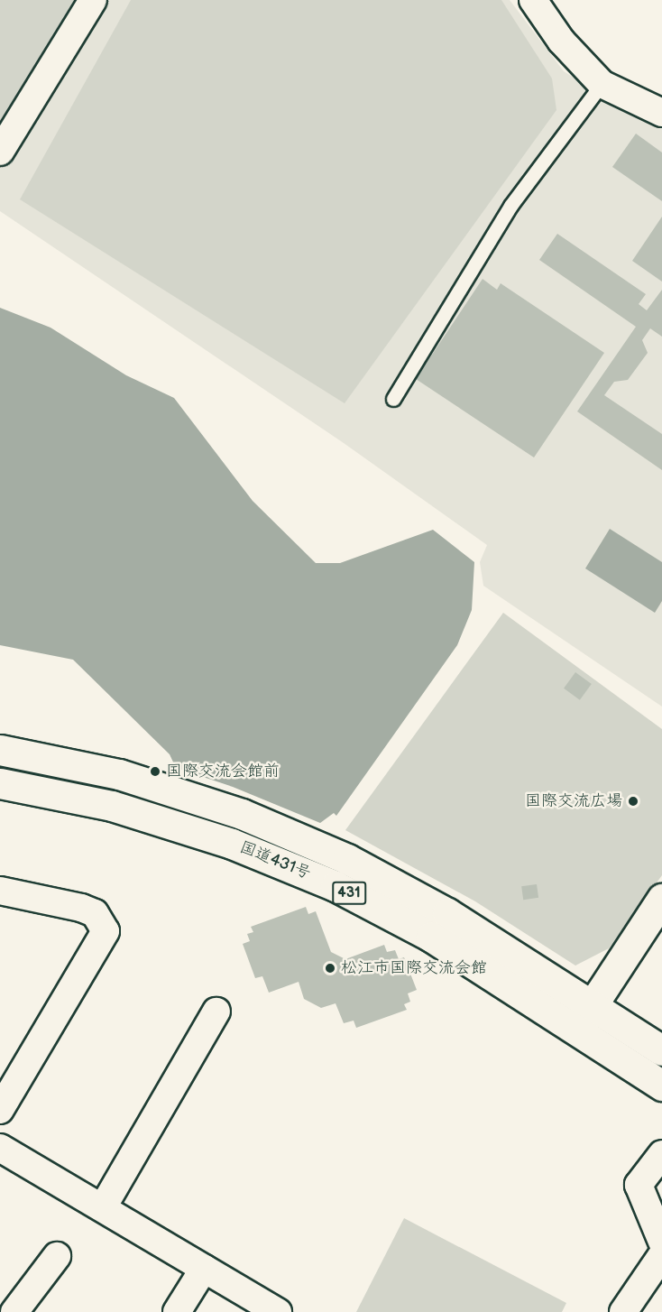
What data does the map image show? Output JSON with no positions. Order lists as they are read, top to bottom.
{
  "streets": {
    "main road": ["国道431号", "431"]
  },
  "places": ["国際交流会館前", "国際交流広場", "松江市国際交流会館"]
}
